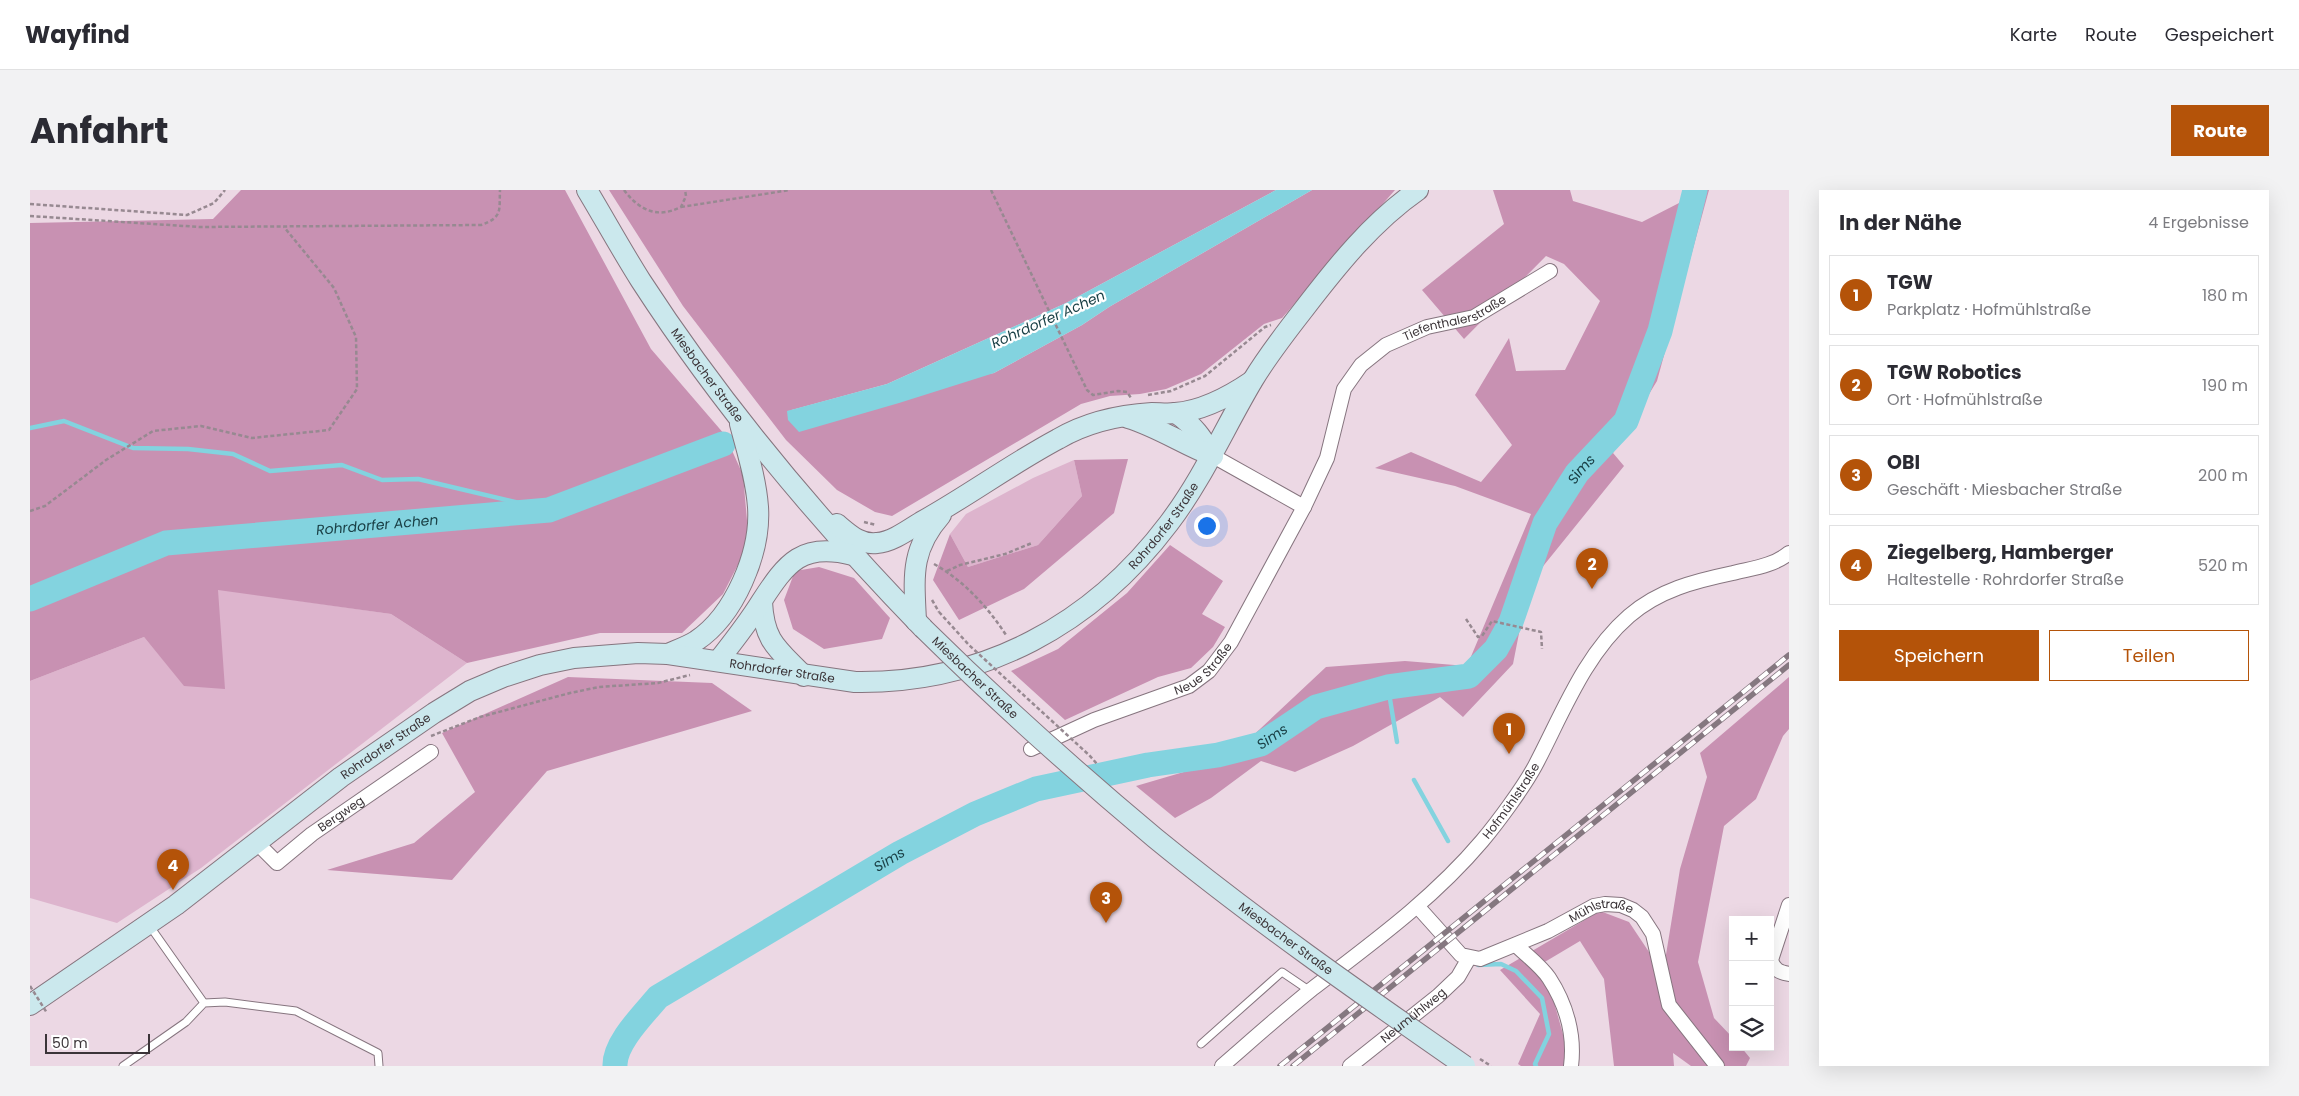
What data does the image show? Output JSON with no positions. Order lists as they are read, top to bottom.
{
  "streets": {
    "main road": ["Miesbacher Straße", "Rohrdorfer Straße"],
    "street": [
      "Tiefenthalerstraße",
      "Neue Straße",
      "Hofmühlstraße",
      "Bergweg",
      "Mühlstraße",
      "Neumühlweg"
    ]
  },
  "crossings": [
    ["Tiefenthalerstraße", "Neue Straße"],
    ["Rohrdorfer Straße", "Bergweg"],
    ["Mühlstraße", "Neumühlweg"]
  ],
  "water": ["Rohrdorfer Achen", "Sims"],
  "scale_bar": "50 m",
  "page": {
    "header": "Wayfind",
    "nav": ["Karte", "Route", "Gespeichert"],
    "title": "Anfahrt",
    "buttons": [
      "Route",
      ["Speichern", "Teilen"]
    ],
    "heading": ["In der Nähe", "4 Ergebnisse"],
    "list": [
      {
        "mark": "1",
        "name": "TGW",
        "note": "Parkplatz · Hofmühlstraße",
        "value": "180 m"
      },
      {
        "mark": "2",
        "name": "TGW Robotics",
        "note": "Ort · Hofmühlstraße",
        "value": "190 m"
      },
      {
        "mark": "3",
        "name": "OBI",
        "note": "Geschäft · Miesbacher Straße",
        "value": "200 m"
      },
      {
        "mark": "4",
        "name": "Ziegelberg, Hamberger",
        "note": "Haltestelle · Rohrdorfer Straße",
        "value": "520 m"
      }
    ],
    "pins": [
      "2",
      "1",
      "4",
      "3"
    ],
    "map_buttons": ["+", "−"],
    "scale": "50 m"
  }
}
